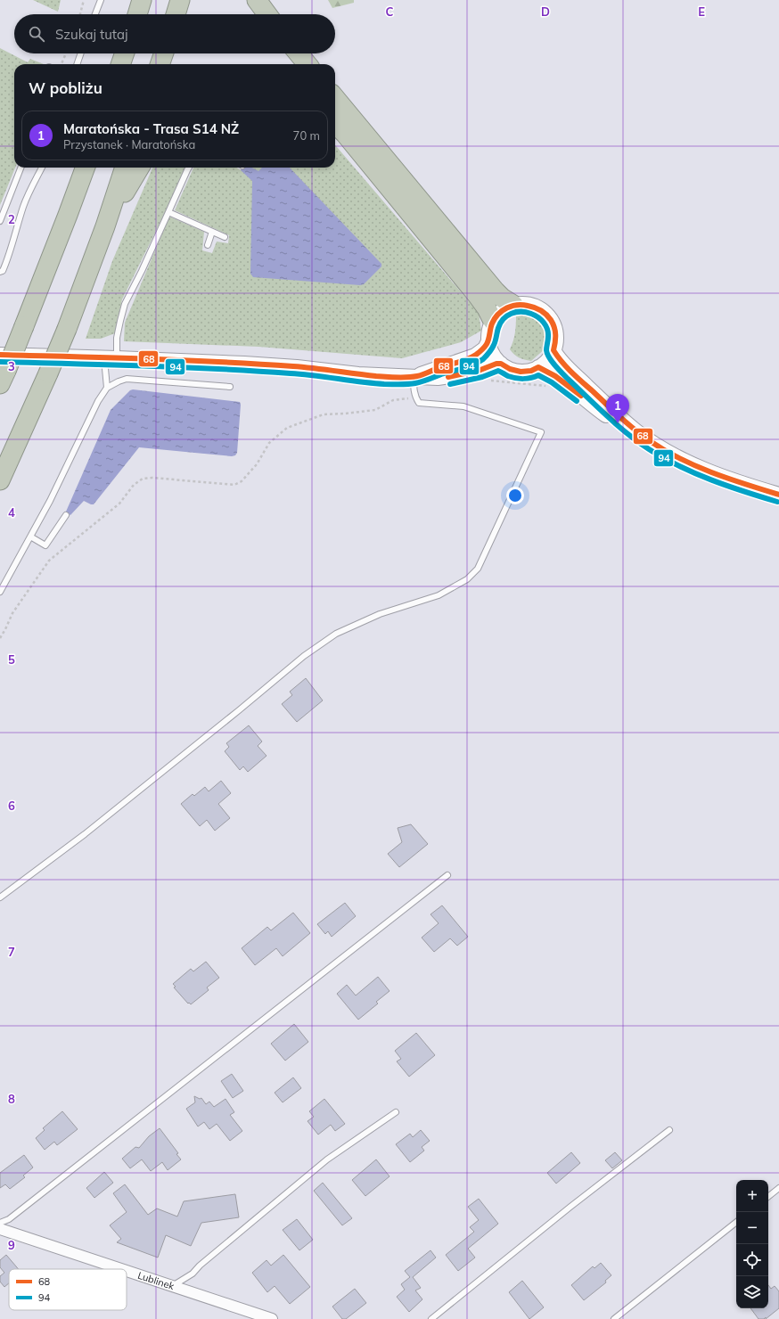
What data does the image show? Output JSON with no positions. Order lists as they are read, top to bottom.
{
  "streets": {
    "street": ["Lublinek"]
  },
  "lines": ["transit line 68", "transit line 94"],
  "legend": ["68", "94"],
  "page": {
    "search": "Szukaj tutaj",
    "heading": "W pobliżu",
    "list": [
      {
        "mark": "1",
        "name": "Maratońska - Trasa S14 NŻ",
        "note": "Przystanek · Maratońska",
        "value": "70 m"
      }
    ],
    "pins": "1",
    "map_buttons": ["+", "−"]
  },
  "grid": {
    "columns": ["C", "D", "E"],
    "rows": [
      "2",
      "3",
      "4",
      "5",
      "6",
      "7",
      "8",
      "9"
    ]
  }
}
